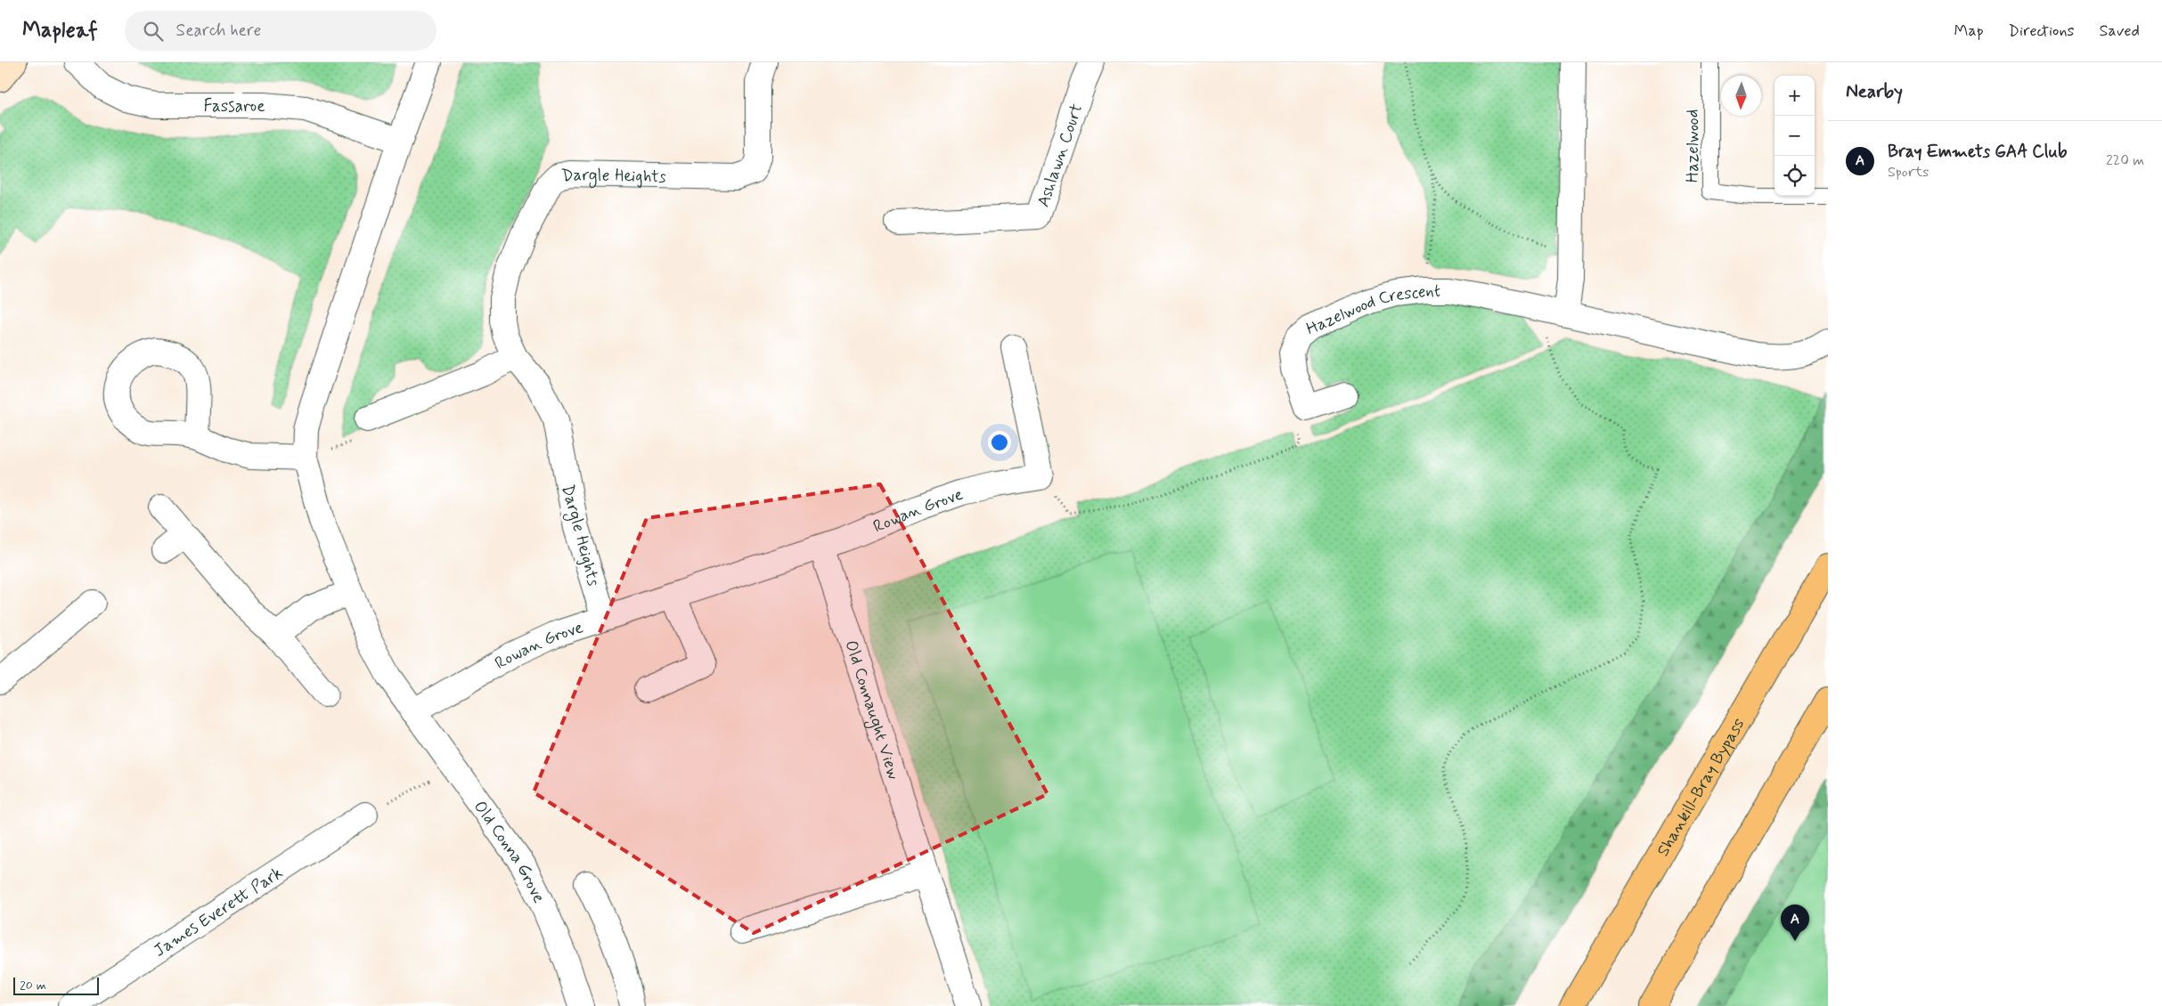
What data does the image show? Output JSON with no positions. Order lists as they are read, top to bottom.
{
  "streets": {
    "highway": ["Shankill-Bray Bypass"],
    "street": [
      "Fassaroe",
      "Ashlawn Court",
      "Dargle Heights",
      "Hazelwood Crescent",
      "Rowan Grove",
      "Old Connaught View",
      "Old Conna Grove",
      "James Everett Park"
    ],
    "lane": ["Hazelwood"]
  },
  "crossings": [
    ["Fassaroe", "Old Conna Grove"],
    ["Dargle Heights", "Rowan Grove"],
    ["Rowan Grove", "Old Connaught View"],
    ["Rowan Grove", "Old Conna Grove"]
  ],
  "scale_bar": "20 m",
  "north": "bottom",
  "page": {
    "header": "Mapleaf",
    "search": "Search here",
    "nav": ["Map", "Directions", "Saved"],
    "heading": "Nearby",
    "map_buttons": ["+", "−"],
    "list": [
      {
        "mark": "A",
        "name": "Bray Emmets GAA Club",
        "note": "Sports",
        "value": "220 m"
      }
    ],
    "pins": "A",
    "scale": "20 m"
  }
}
